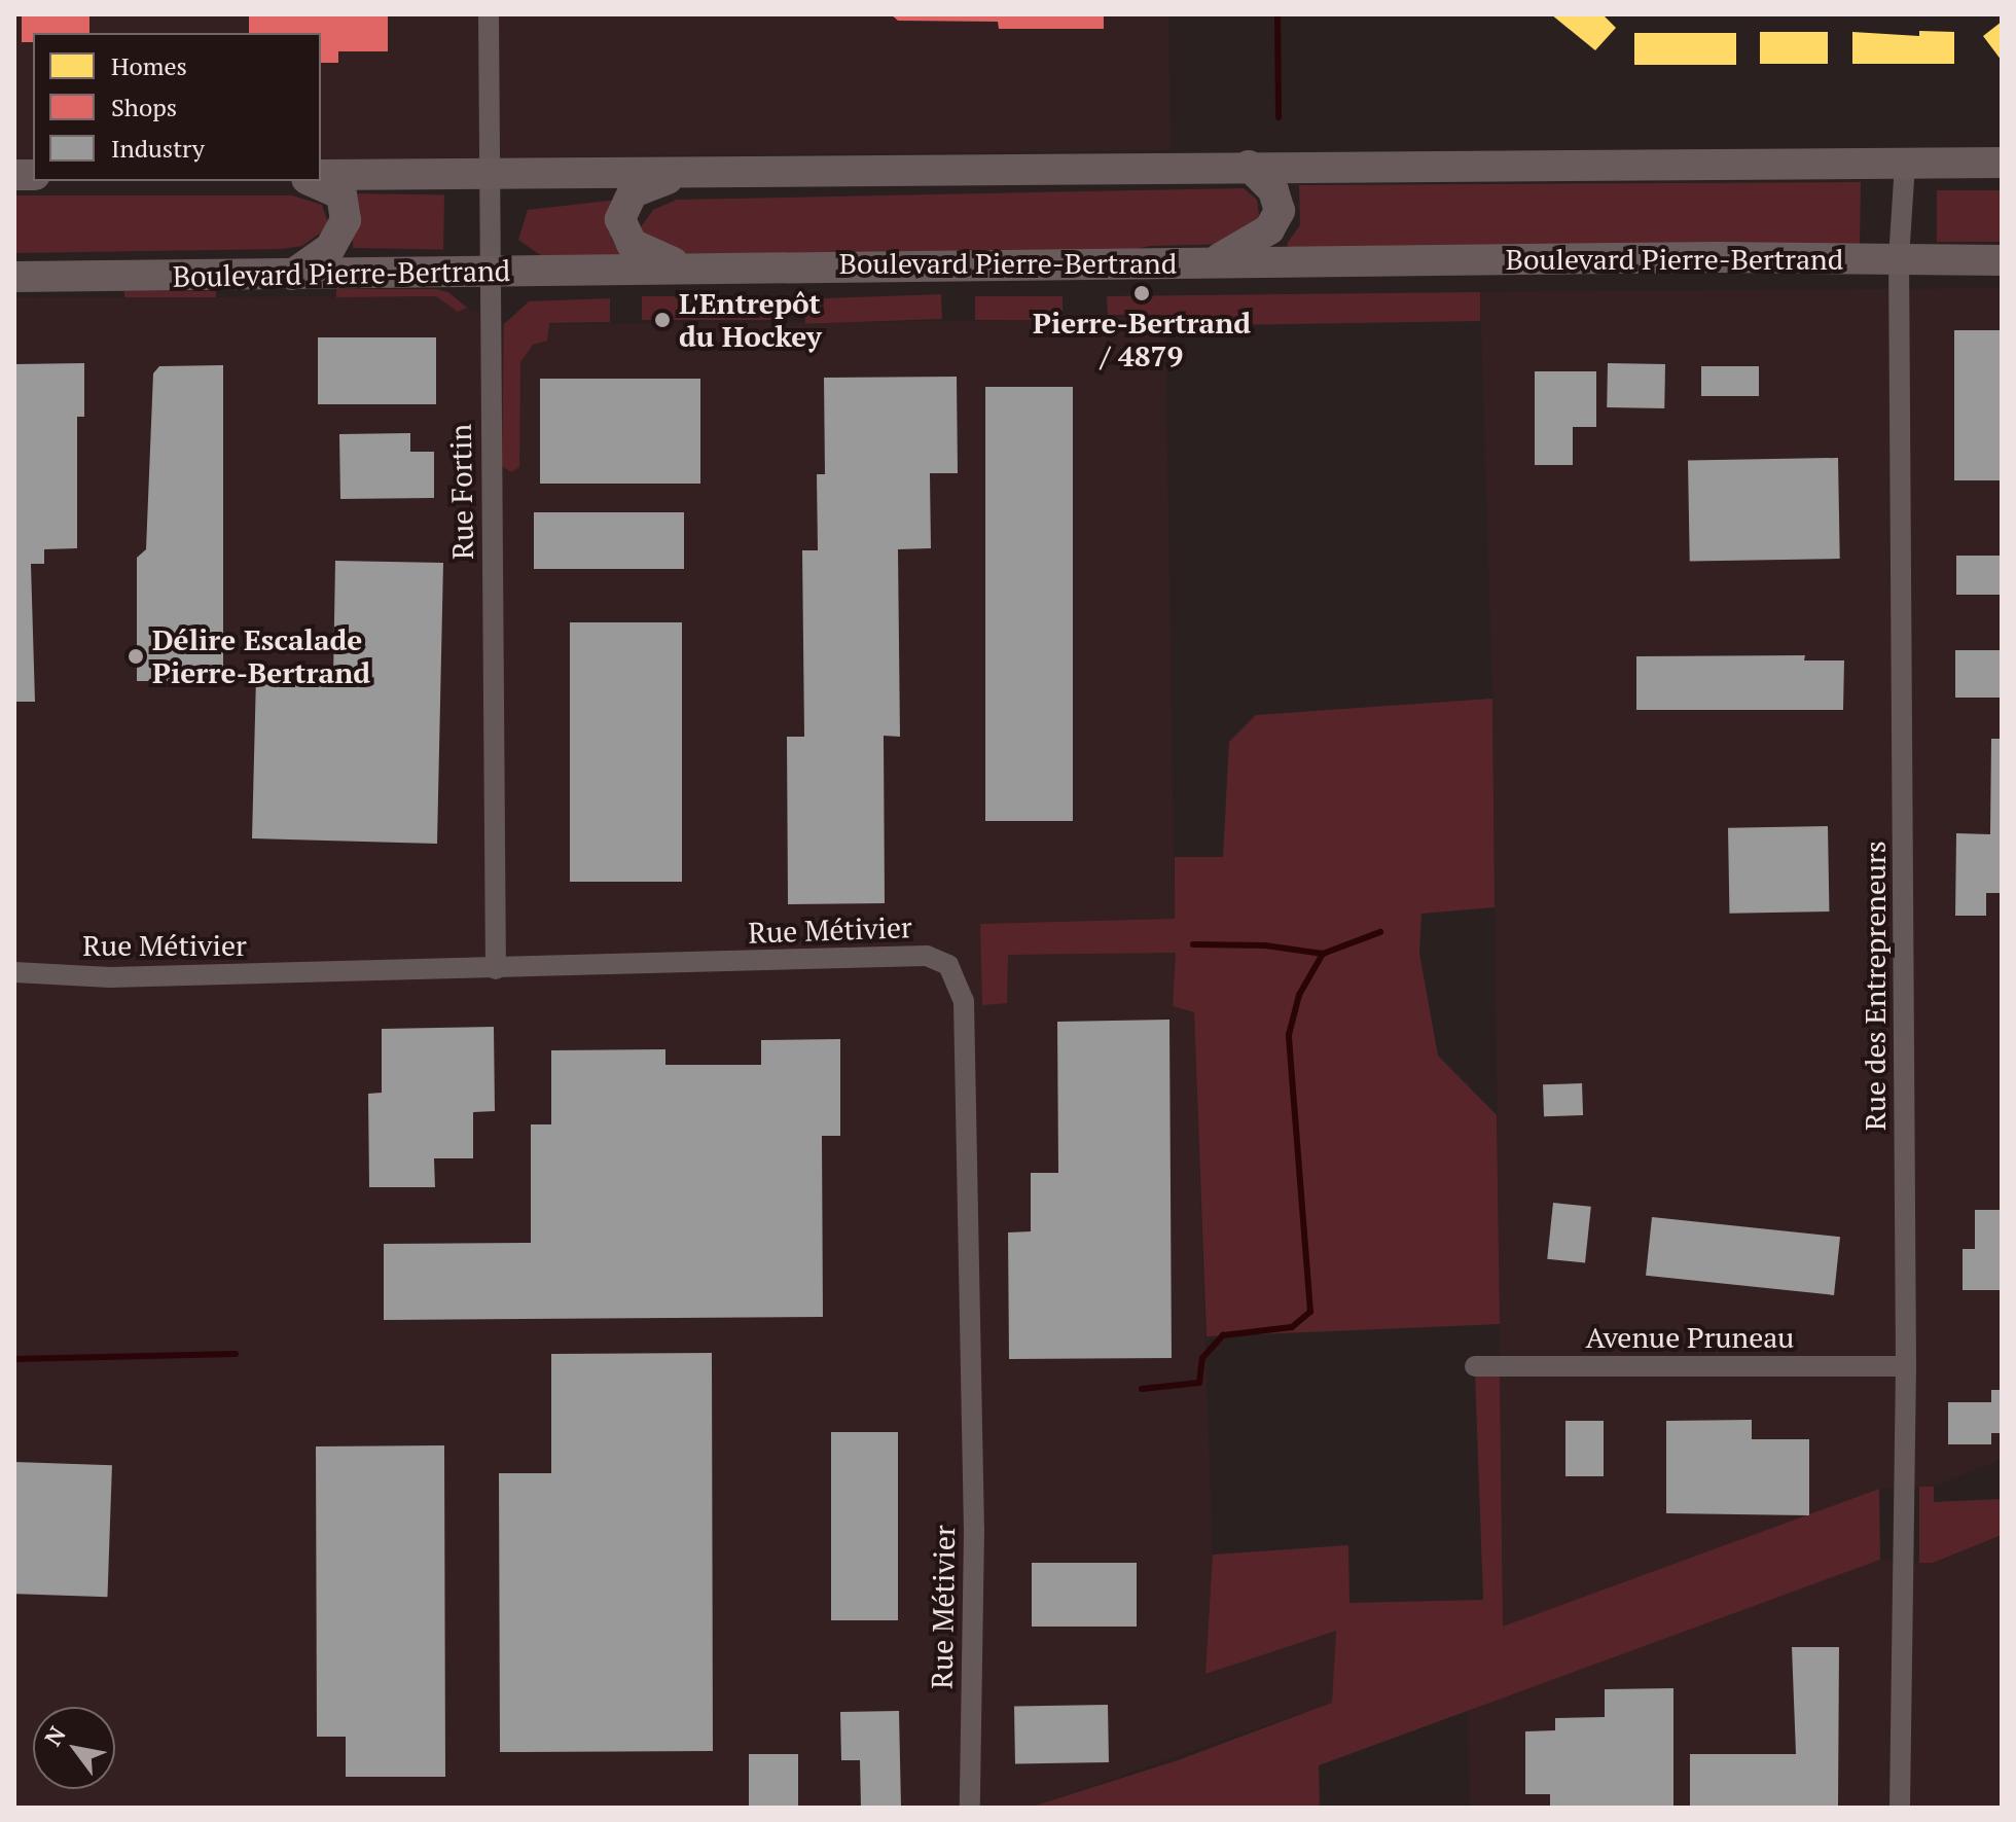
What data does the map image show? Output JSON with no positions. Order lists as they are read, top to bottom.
{
  "streets": {
    "main road": ["Boulevard Pierre-Bertrand"],
    "street": [
      "Rue Fortin",
      "Rue Métivier",
      "Rue des Entrepreneurs",
      "Avenue Pruneau"
    ]
  },
  "crossings": [
    ["Boulevard Pierre-Bertrand", "Rue Fortin"],
    ["Boulevard Pierre-Bertrand", "Rue des Entrepreneurs"],
    ["Rue Fortin", "Rue Métivier"],
    ["Rue des Entrepreneurs", "Avenue Pruneau"]
  ],
  "places": ["Pierre-Bertrand / 4879", "L'Entrepôt du Hockey", "Délire Escalade Pierre-Bertrand"],
  "legend": ["Homes", "Shops", "Industry"],
  "north": "top left"
}
